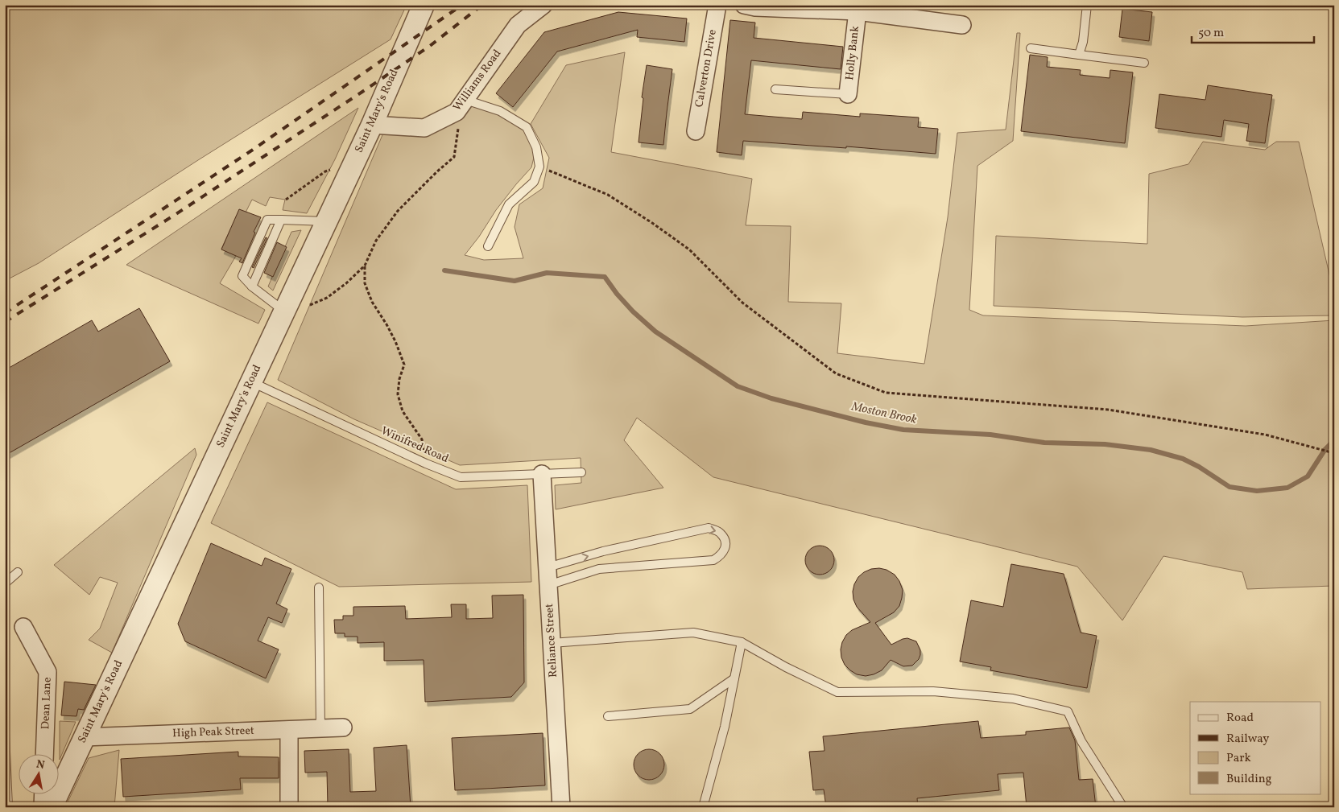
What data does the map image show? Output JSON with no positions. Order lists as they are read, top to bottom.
{
  "streets": {
    "street": [
      "Holly Bank",
      "Calverton Drive",
      "Williams Road",
      "Saint Mary's Road",
      "Reliance Street",
      "Dean Lane",
      "High Peak Street"
    ],
    "lane": ["Winifred Road"]
  },
  "crossings": [
    ["Williams Road", "Saint Mary's Road"],
    ["Saint Mary's Road", "Winifred Road"],
    ["Saint Mary's Road", "High Peak Street"],
    ["Winifred Road", "Reliance Street"]
  ],
  "water": ["Moston Brook"],
  "legend": [
    "Road",
    "Railway",
    "Park",
    "Building"
  ],
  "scale_bar": "50 m",
  "north": "top"
}
